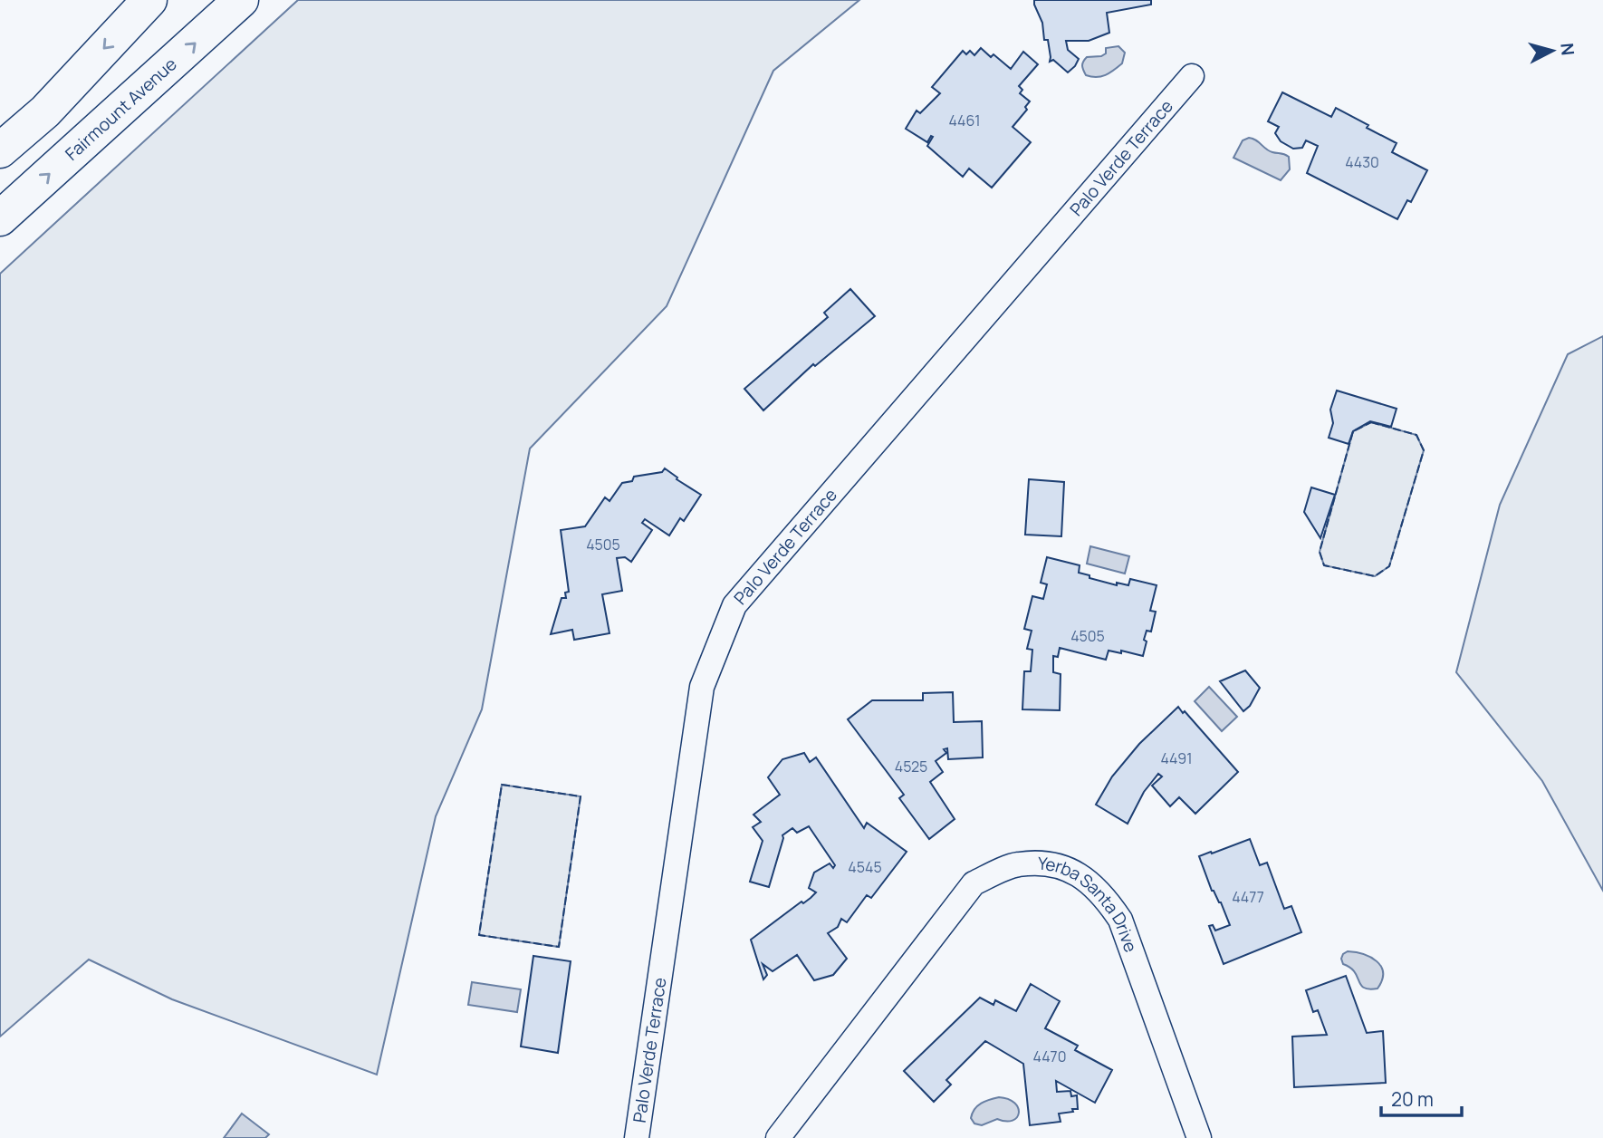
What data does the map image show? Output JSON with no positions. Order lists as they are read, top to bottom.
{
  "streets": {
    "main road": ["Fairmount Avenue"],
    "street": ["Palo Verde Terrace", "Yerba Santa Drive"]
  },
  "house_numbers": [
    "4461",
    "4430",
    "4505",
    "4505",
    "4491",
    "4525",
    "4545",
    "4477",
    "4470"
  ],
  "scale_bar": "20 m",
  "north": "right"
}
